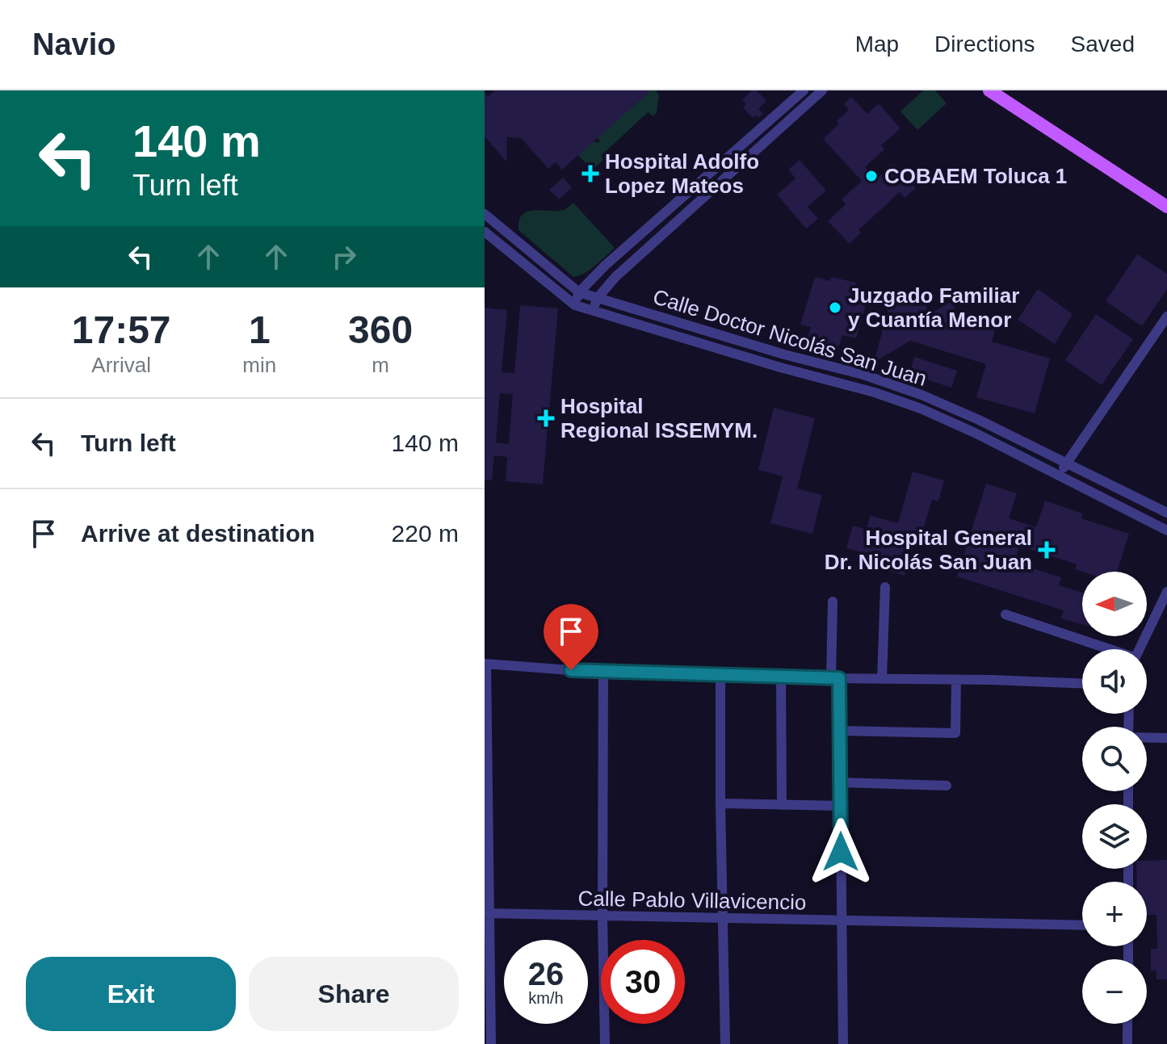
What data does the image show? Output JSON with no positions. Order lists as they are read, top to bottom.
{
  "streets": {
    "street": ["Calle Doctor Nicolás San Juan", "Calle Pablo Villavicencio"]
  },
  "places": {
    "health": ["Hospital Adolfo Lopez Mateos", "Hospital Regional ISSEMYM.", "Hospital General Dr. Nicolás San Juan"],
    "other": ["COBAEM Toluca 1", "Juzgado Familiar y Cuantía Menor"]
  },
  "north": "left",
  "page": {
    "header": "Navio",
    "nav": ["Map", "Directions", "Saved"],
    "turn": ["140 m", "Turn left"],
    "eta": [
      "17:57",
      "Arrival",
      "1",
      "min",
      "360",
      "m"
    ],
    "list": [
      {
        "name": "Turn left",
        "value": "140 m"
      },
      {
        "name": "Arrive at destination",
        "value": "220 m"
      }
    ],
    "map_buttons": ["+", "−"],
    "speed": "26 km/h",
    "limit": "30",
    "buttons": ["Exit", "Share"]
  }
}
